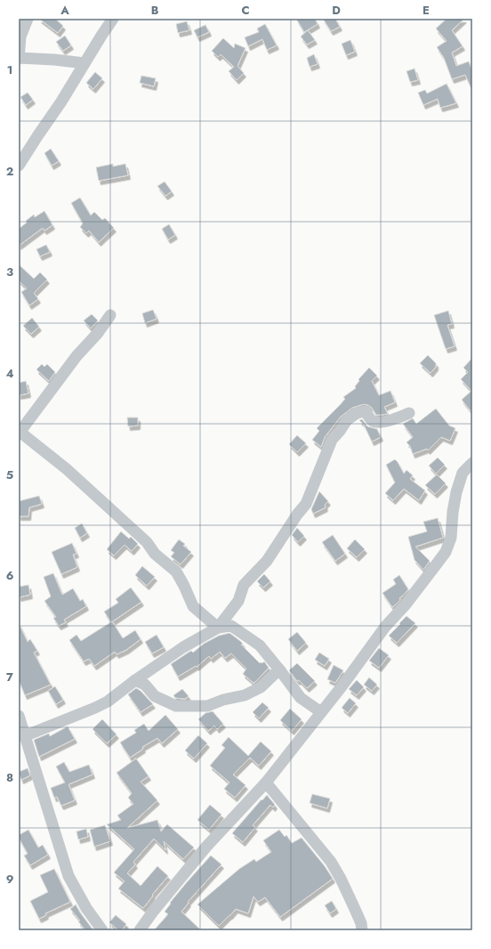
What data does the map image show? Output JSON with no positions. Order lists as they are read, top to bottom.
{
  "grid": {
    "columns": [
      "A",
      "B",
      "C",
      "D",
      "E"
    ],
    "rows": [
      "1",
      "2",
      "3",
      "4",
      "5",
      "6",
      "7",
      "8",
      "9"
    ]
  }
}
